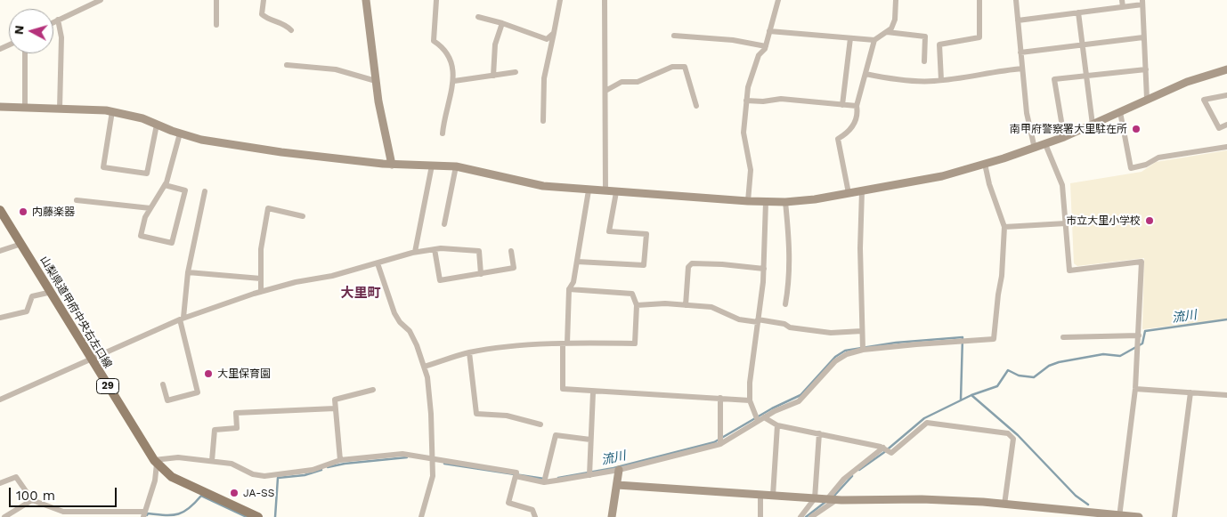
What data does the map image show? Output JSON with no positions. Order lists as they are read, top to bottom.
{
  "streets": {
    "main road": ["山梨県道甲府中央右左口線", "29"]
  },
  "districts": ["大里町"],
  "water": ["流川"],
  "places": [
    "南甲府警察署大里駐在所",
    "内藤楽器",
    "市立大里小学校",
    "大里保育園",
    "JA-SS"
  ],
  "scale_bar": "100 m",
  "north": "left"
}
